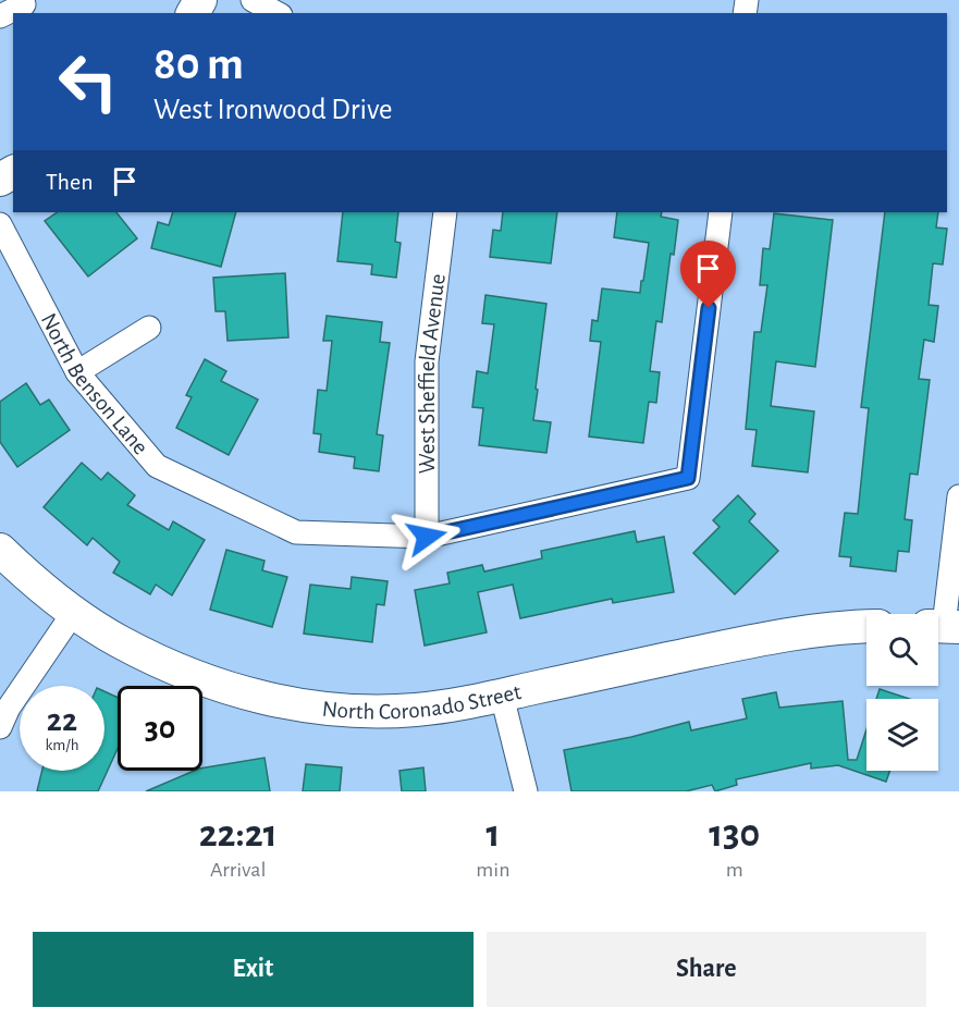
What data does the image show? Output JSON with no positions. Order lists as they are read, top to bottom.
{
  "streets": {
    "street": ["West Sheffield Avenue", "North Benson Lane", "North Coronado Street"]
  },
  "crossings": [
    ["West Sheffield Avenue", "North Benson Lane"]
  ],
  "page": {
    "turn": ["80 m", "West Ironwood Drive"],
    "then": "Then",
    "speed": "22 km/h",
    "limit": "30",
    "eta": [
      "22:21",
      "Arrival",
      "1",
      "min",
      "130",
      "m"
    ],
    "buttons": ["Exit", "Share"]
  }
}
